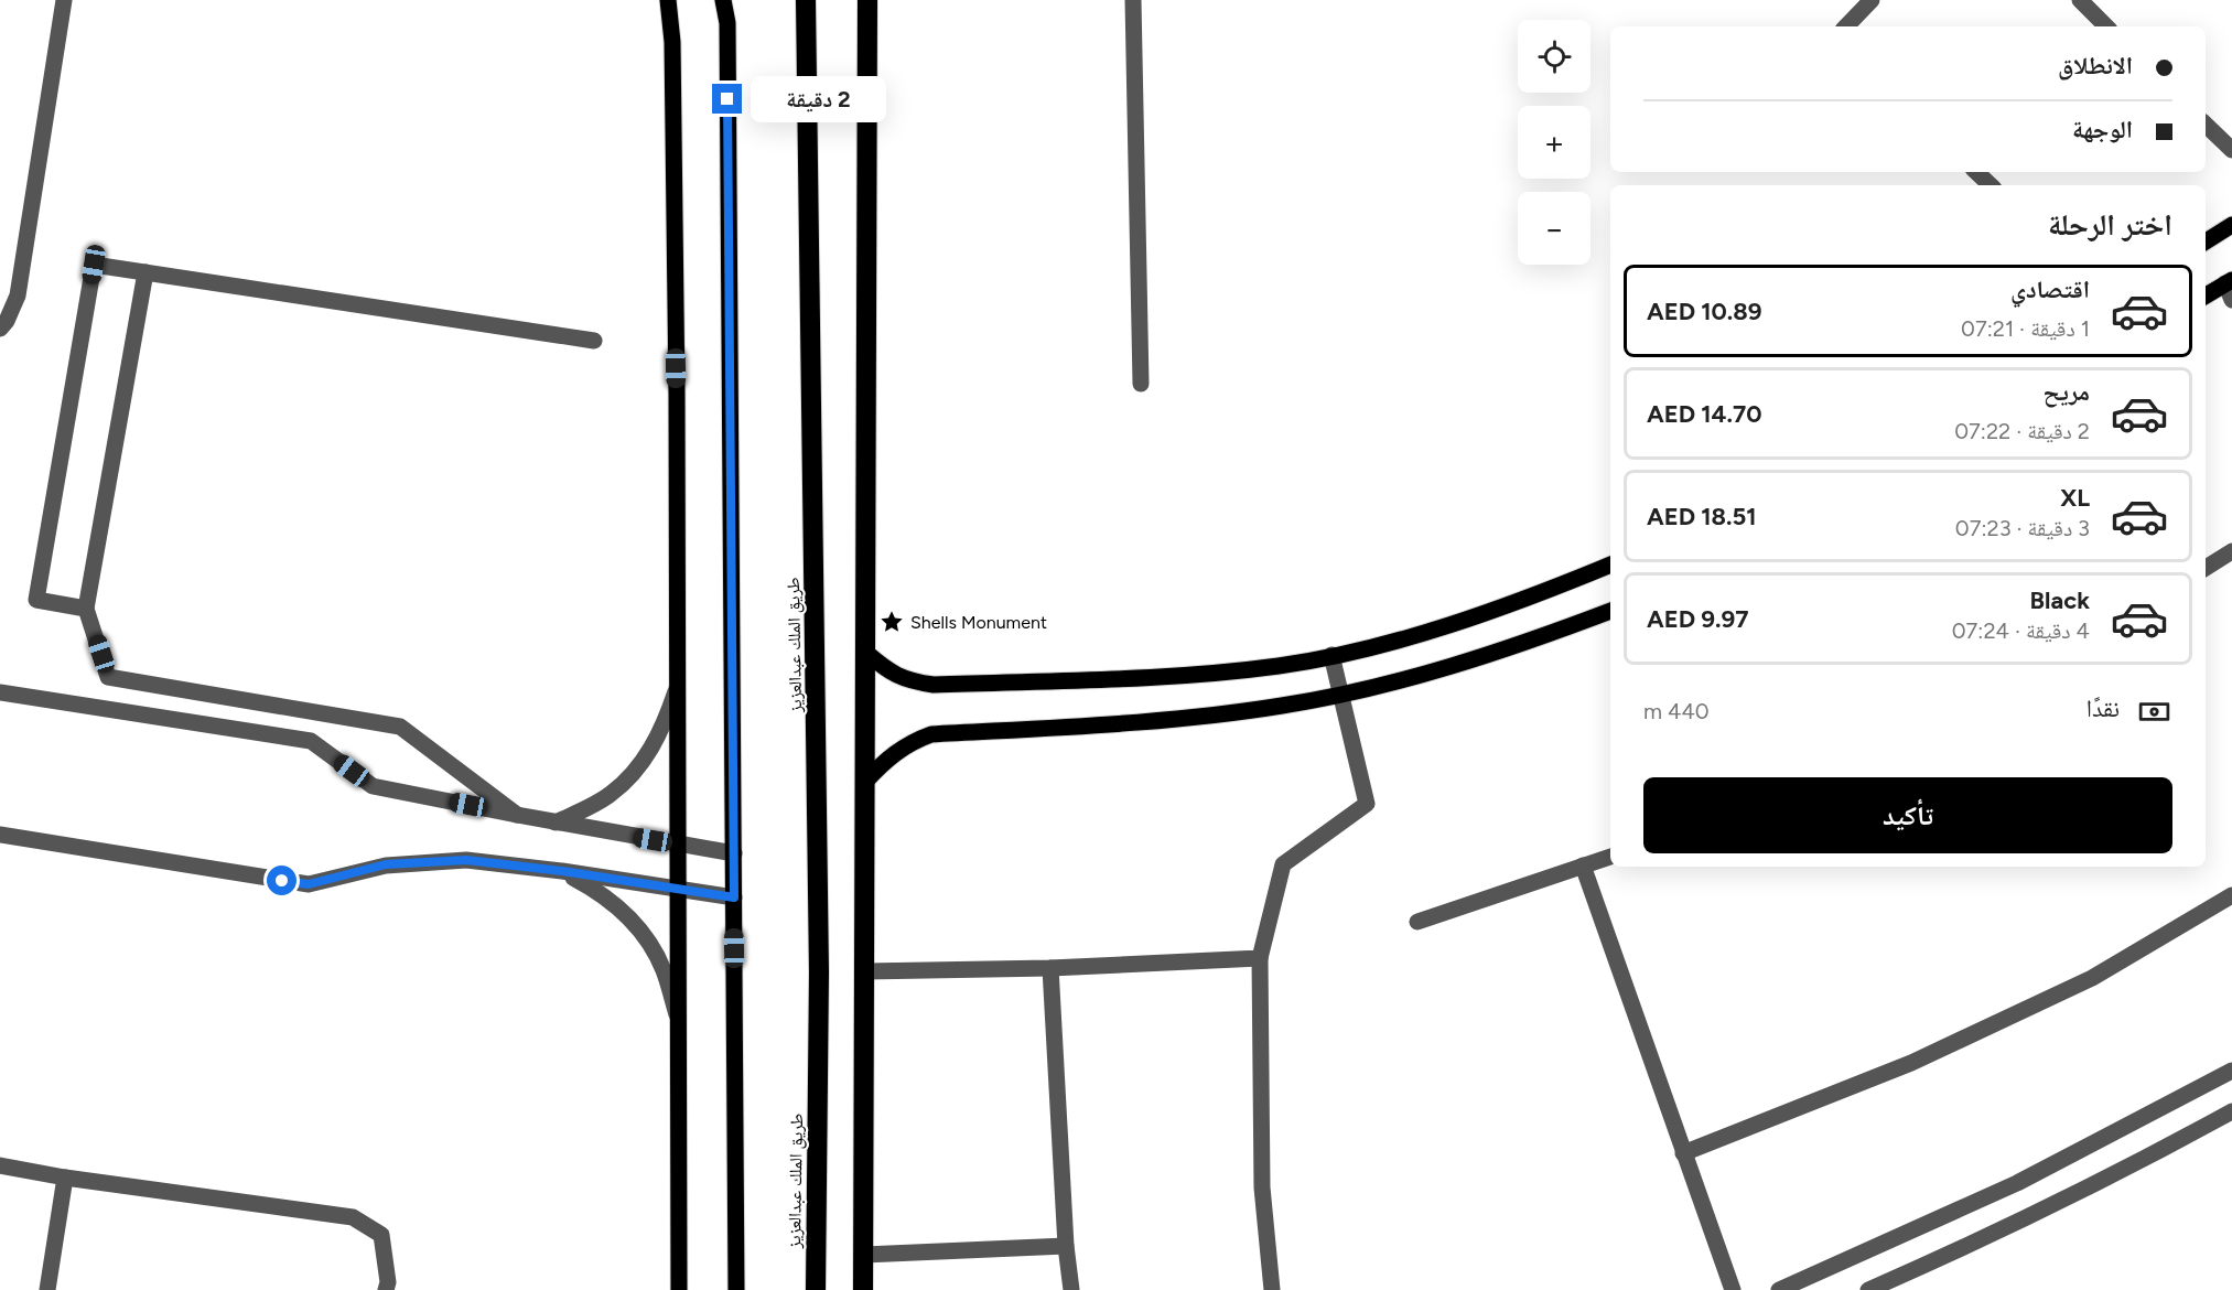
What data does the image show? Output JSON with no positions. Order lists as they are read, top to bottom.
{
  "streets": {
    "highway": ["طريق الملك عبدالعزيز"]
  },
  "places": {
    "place": ["Shells Monument"]
  },
  "page": {
    "map_buttons": ["+", "−"],
    "banner": ["الانطلاق", "الوجهة"],
    "bubble": "2 دقيقة",
    "heading": "اختر الرحلة",
    "list": [
      {
        "name": "اقتصادي",
        "note": "1 دقيقة · 07:21",
        "value": "AED 10.89"
      },
      {
        "name": "مريح",
        "note": "2 دقيقة · 07:22",
        "value": "AED 14.70"
      },
      {
        "name": "XL",
        "note": "3 دقيقة · 07:23",
        "value": "AED 18.51"
      },
      {
        "name": "Black",
        "note": "4 دقيقة · 07:24",
        "value": "AED 9.97"
      }
    ],
    "pay": ["نقدًا", "440 m"],
    "buttons": "تأكيد"
  }
}
